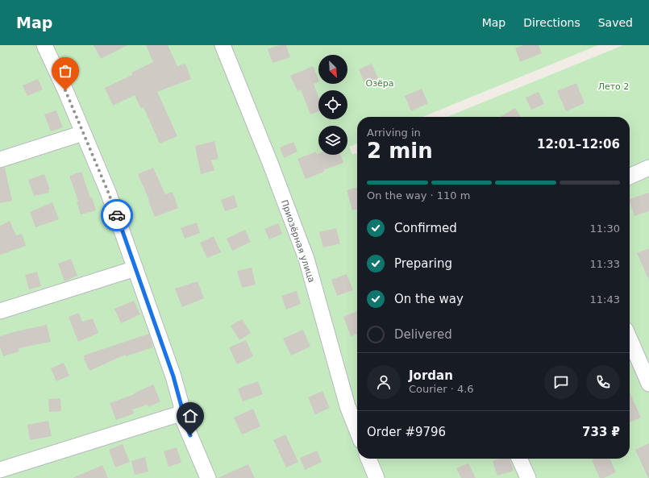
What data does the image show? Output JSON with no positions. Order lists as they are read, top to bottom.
{
  "streets": {
    "street": ["Приозёрная улица"]
  },
  "parks": ["Озёра", "Лето 2"],
  "north": "bottom right",
  "page": {
    "header": "Map",
    "nav": ["Map", "Directions", "Saved"],
    "heading": ["2 min", "Arriving in", "12:01–12:06"],
    "panel": [
      "Jordan",
      "Courier · 4.6",
      "Order #9796",
      "733 ₽"
    ],
    "bar": "On the way · 110 m",
    "list": [
      ["Confirmed", "11:30"],
      ["Preparing", "11:33"],
      ["On the way", "11:43"],
      "Delivered"
    ]
  }
}
